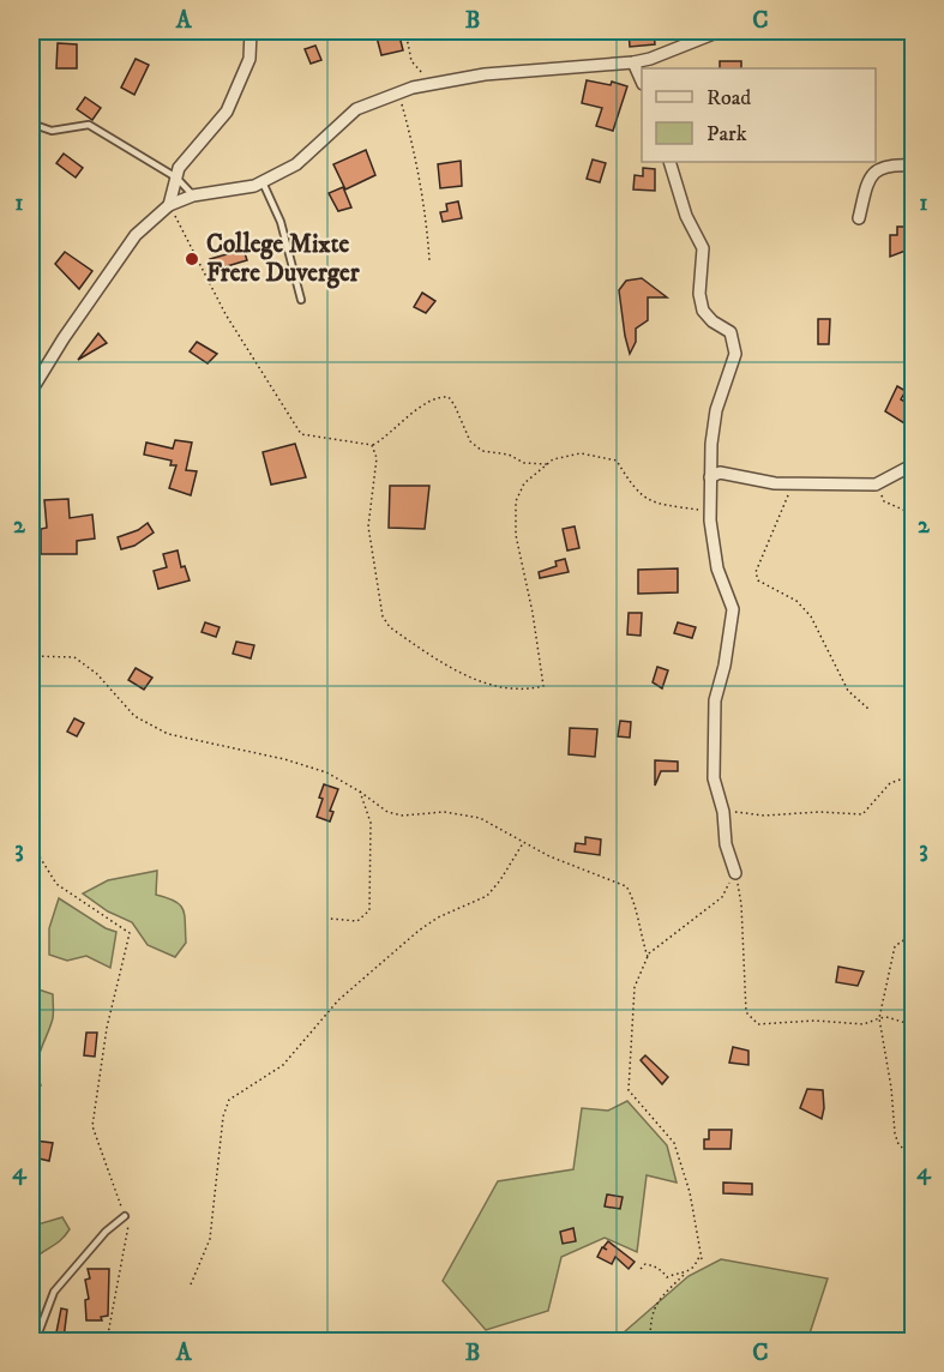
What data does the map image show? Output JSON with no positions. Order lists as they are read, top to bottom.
{
  "places": ["College Mixte Frere Duverger"],
  "legend": ["Road", "Park"],
  "grid": {
    "columns": ["A", "B", "C"],
    "rows": [
      "1",
      "2",
      "3",
      "4"
    ]
  }
}
